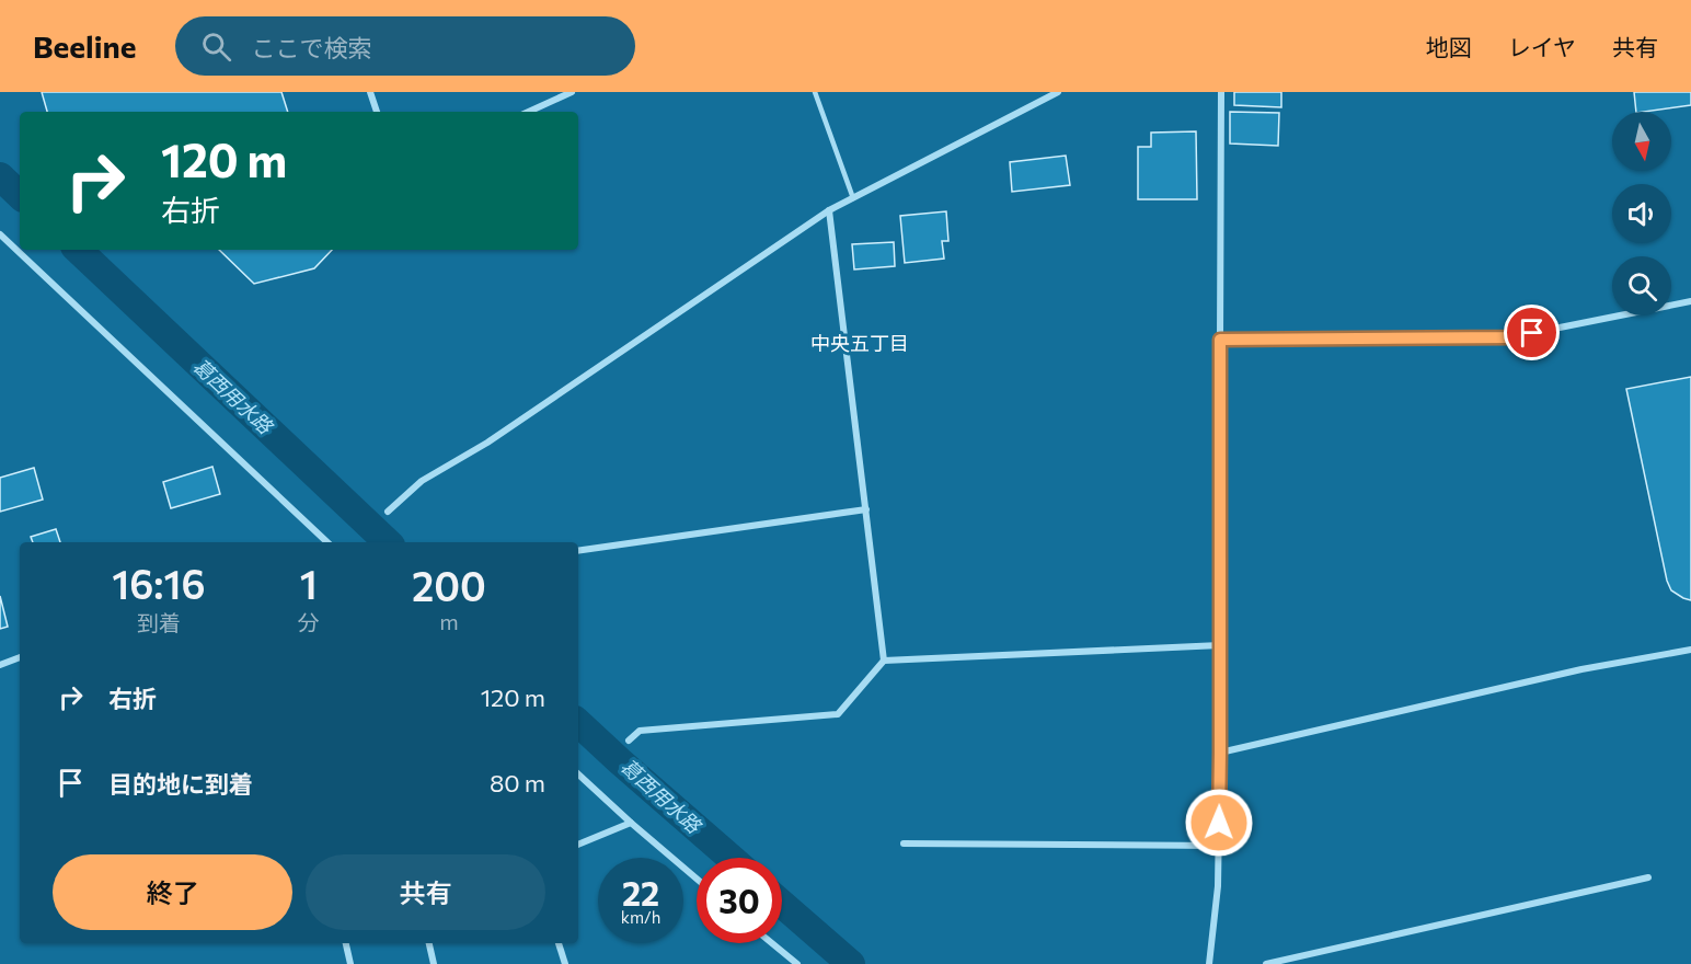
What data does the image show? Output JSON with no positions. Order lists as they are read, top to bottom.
{
  "districts": ["中央五丁目"],
  "water": ["葛西用水路"],
  "north": "bottom",
  "page": {
    "header": "Beeline",
    "search": "ここで検索",
    "nav": ["地図", "レイヤ", "共有"],
    "turn": ["120 m", "右折"],
    "eta": [
      "16:16",
      "到着",
      "1",
      "分",
      "200",
      "m"
    ],
    "list": [
      {
        "name": "右折",
        "value": "120 m"
      },
      {
        "name": "目的地に到着",
        "value": "80 m"
      }
    ],
    "buttons": ["終了", "共有"],
    "speed": "22 km/h",
    "limit": "30"
  }
}
